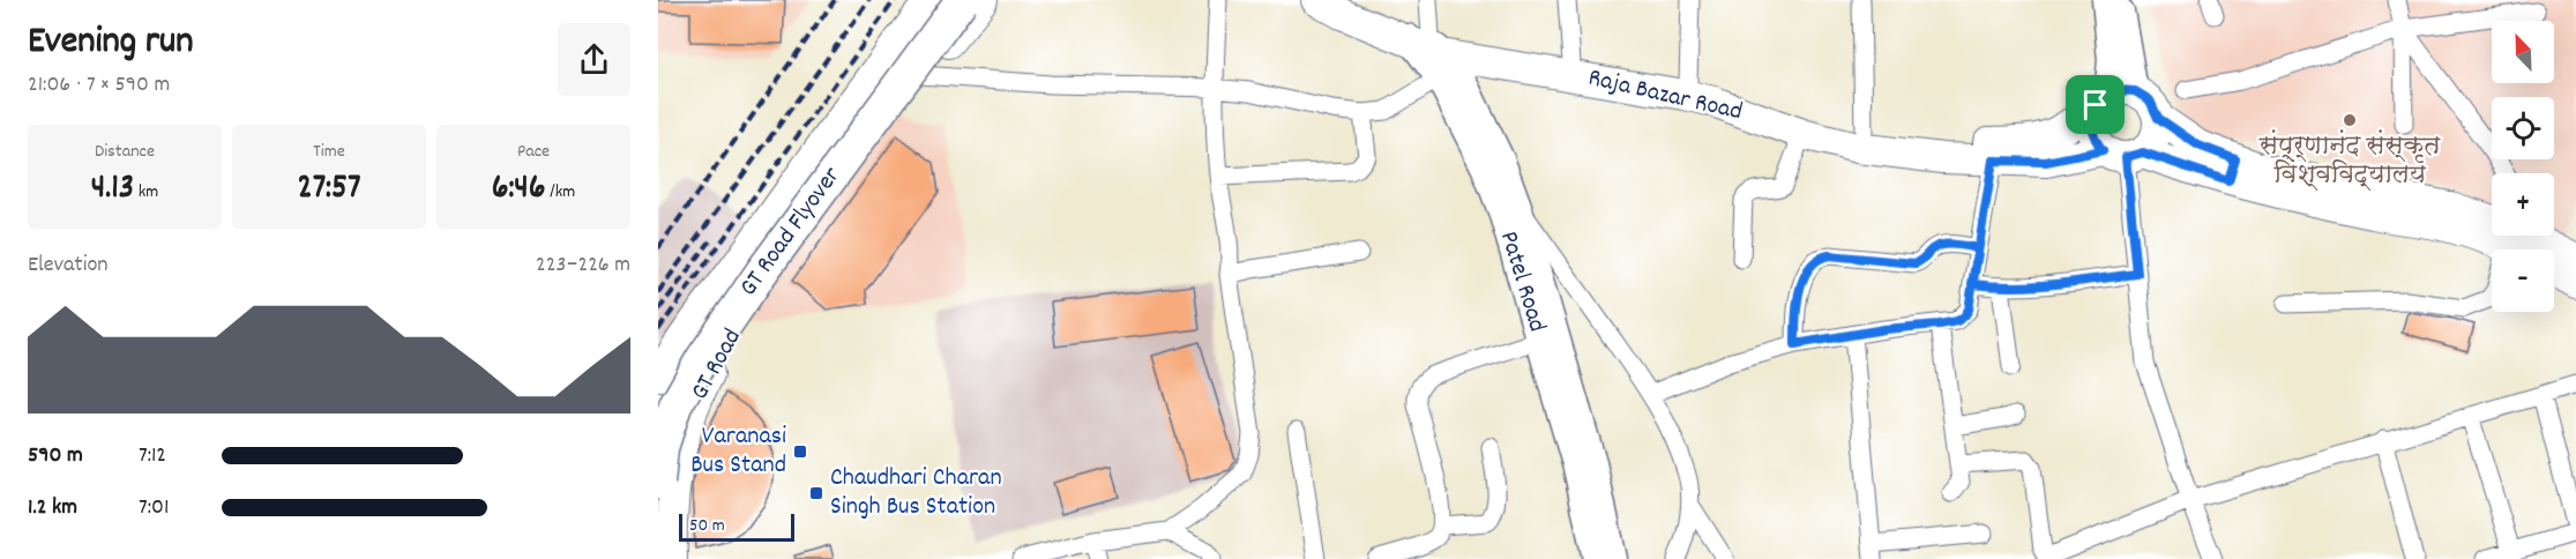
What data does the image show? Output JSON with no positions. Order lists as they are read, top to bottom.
{
  "streets": {
    "highway": ["GT Road Flyover"],
    "main road": ["Raja Bazar Road", "GT Road"],
    "street": ["Patel Road"]
  },
  "crossings": [
    ["Raja Bazar Road", "Patel Road"]
  ],
  "places": {
    "other": ["संपूर्णानंद संस्कृत विश्वविद्यालय"],
    "transit": ["Varanasi Bus Stand", "Chaudhari Charan Singh Bus Station"]
  },
  "scale_bar": "50 m",
  "north": "top left",
  "page": {
    "heading": ["Evening run", "21:06 · 7 × 590 m"],
    "map_buttons": ["+", "−"],
    "stats": [
      ["Distance", "4.13 km"],
      ["Time", "27:57"],
      ["Pace", "6:46 /km"]
    ],
    "chart": ["Elevation", "223–226 m"],
    "list": [
      {
        "name": "590 m",
        "note": "7:12"
      },
      {
        "name": "1.2 km",
        "note": "7:01"
      }
    ],
    "scale": "50 m"
  }
}
